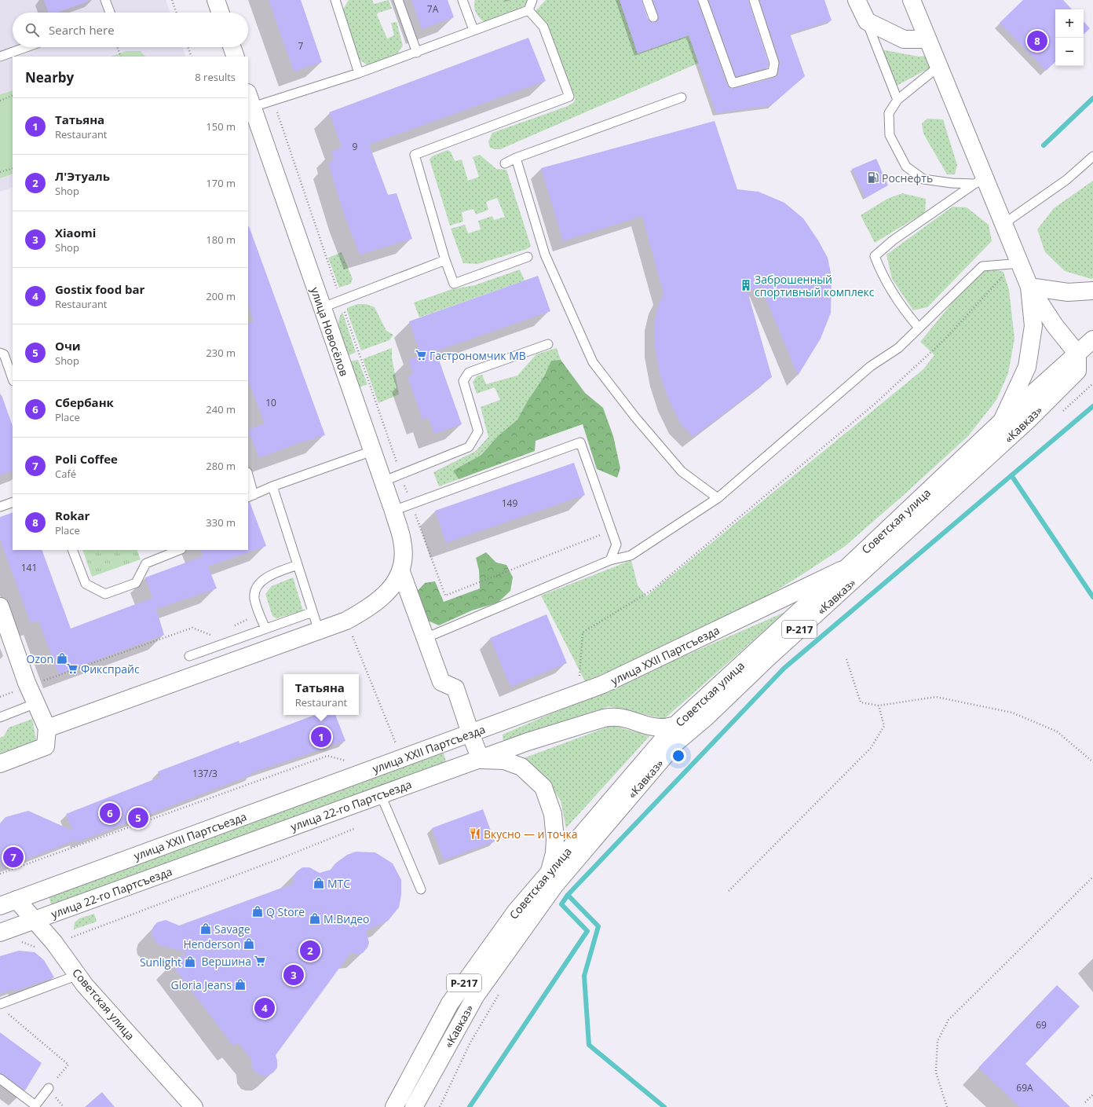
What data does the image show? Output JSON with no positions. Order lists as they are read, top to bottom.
{
  "streets": {
    "main road": [
      "улица Новосёлов",
      "«Кавказ»",
      "Советская улица",
      "Р-217",
      "улица XXII Партсъезда",
      "улица 22-го Партсъезда"
    ]
  },
  "crossings": [
    ["«Кавказ»", "Советская улица"],
    ["«Кавказ»", "улица 22-го Партсъезда"],
    ["Советская улица", "улица XXII Партсъезда"],
    ["Советская улица", "улица 22-го Партсъезда"]
  ],
  "places": {
    "fuel station": ["Роснефть"],
    "building": ["Заброшенный спортивный комплекс"],
    "supermarket": ["Гастрономчик МВ", "Фикспрайс", "Вершина"],
    "shop": [
      "Ozon",
      "МТС",
      "Q Store",
      "М.Видео",
      "Savage",
      "Henderson",
      "Sunlight",
      "Gloria Jeans"
    ],
    "restaurant": ["Вкусно — и точка"]
  },
  "house_numbers": [
    "7А",
    "7",
    "9",
    "10",
    "149",
    "141",
    "137/3",
    "69",
    "69А"
  ],
  "page": {
    "map_buttons": ["+", "−"],
    "search": "Search here",
    "pins": [
      "8",
      "1",
      "6",
      "5",
      "7",
      "2",
      "3",
      "4"
    ],
    "heading": ["Nearby", "8 results"],
    "list": [
      {
        "mark": "1",
        "name": "Татьяна",
        "note": "Restaurant",
        "value": "150 m"
      },
      {
        "mark": "2",
        "name": "Л'Этуаль",
        "note": "Shop",
        "value": "170 m"
      },
      {
        "mark": "3",
        "name": "Xiaomi",
        "note": "Shop",
        "value": "180 m"
      },
      {
        "mark": "4",
        "name": "Gostix food bar",
        "note": "Restaurant",
        "value": "200 m"
      },
      {
        "mark": "5",
        "name": "Очи",
        "note": "Shop",
        "value": "230 m"
      },
      {
        "mark": "6",
        "name": "Сбербанк",
        "note": "Place",
        "value": "240 m"
      },
      {
        "mark": "7",
        "name": "Poli Coffee",
        "note": "Café",
        "value": "280 m"
      },
      {
        "mark": "8",
        "name": "Rokar",
        "note": "Place",
        "value": "330 m"
      }
    ],
    "popup": ["Татьяна", "Restaurant"]
  }
}
